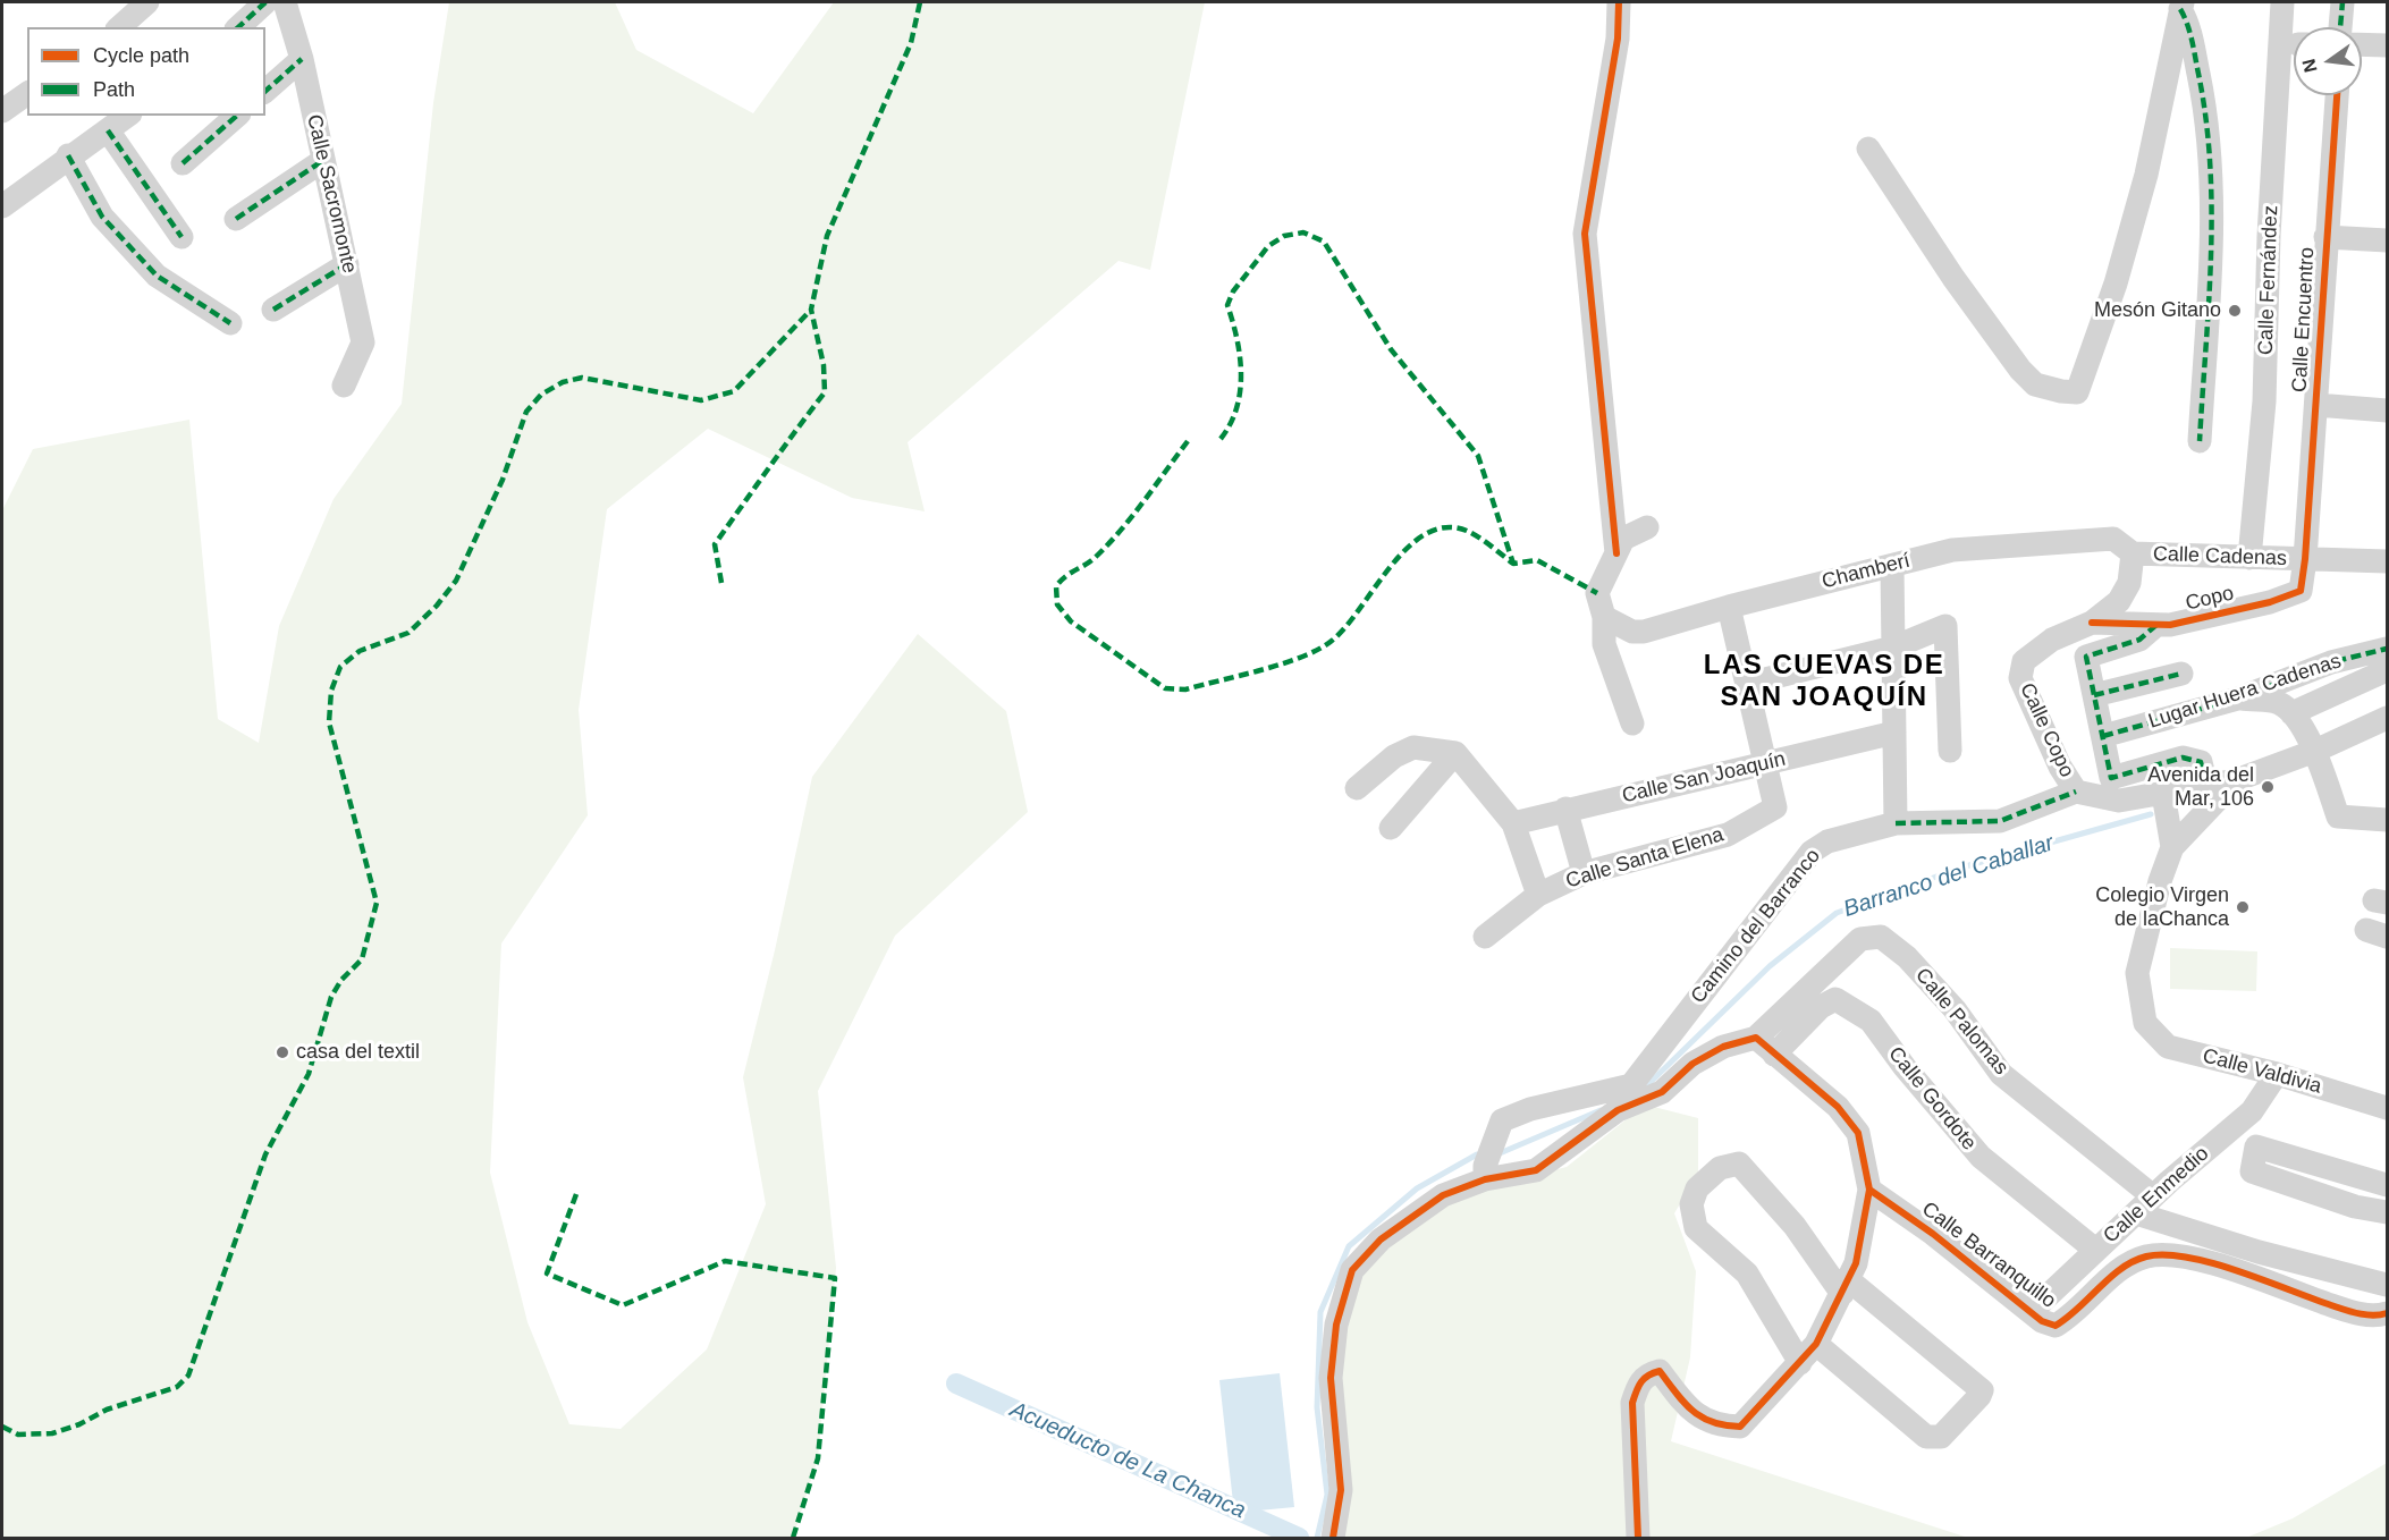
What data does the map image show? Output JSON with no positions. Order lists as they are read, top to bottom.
{
  "streets": {
    "street": [
      "Calle Sacromonte",
      "Calle Fernández",
      "Calle Encuentro",
      "Calle Cadenas",
      "Chamberí",
      "Copo",
      "Lugar Huera Cadenas",
      "Calle Copo",
      "Calle San Joaquín",
      "Calle Santa Elena",
      "Camino del Barranco",
      "Calle Palomas",
      "Calle Valdivia",
      "Calle Gordote",
      "Calle Enmedio",
      "Calle Barranquillo"
    ]
  },
  "crossings": [
    ["Calle Fernández", "Calle Cadenas"],
    ["Calle Encuentro", "Calle Cadenas"],
    ["Calle Encuentro", "Copo"],
    ["Calle Cadenas", "Chamberí"],
    ["Calle Cadenas", "Copo"],
    ["Calle Cadenas", "Calle Copo"],
    ["Chamberí", "Calle Copo"],
    ["Copo", "Calle Copo"],
    ["Calle Copo", "Camino del Barranco"],
    ["Calle San Joaquín", "Calle Santa Elena"],
    ["Calle Palomas", "Calle Enmedio"],
    ["Calle Valdivia", "Calle Enmedio"],
    ["Calle Gordote", "Calle Enmedio"],
    ["Calle Enmedio", "Calle Barranquillo"]
  ],
  "districts": ["LAS CUEVAS DE SAN JOAQUÍN"],
  "water": ["Barranco del Caballar", "Acueducto de La Chanca"],
  "places": [
    "Mesón Gitano",
    "Avenida del Mar, 106",
    "Colegio Virgen de laChanca",
    "casa del textil"
  ],
  "legend": ["Cycle path", "Path"],
  "north": "left"
}
